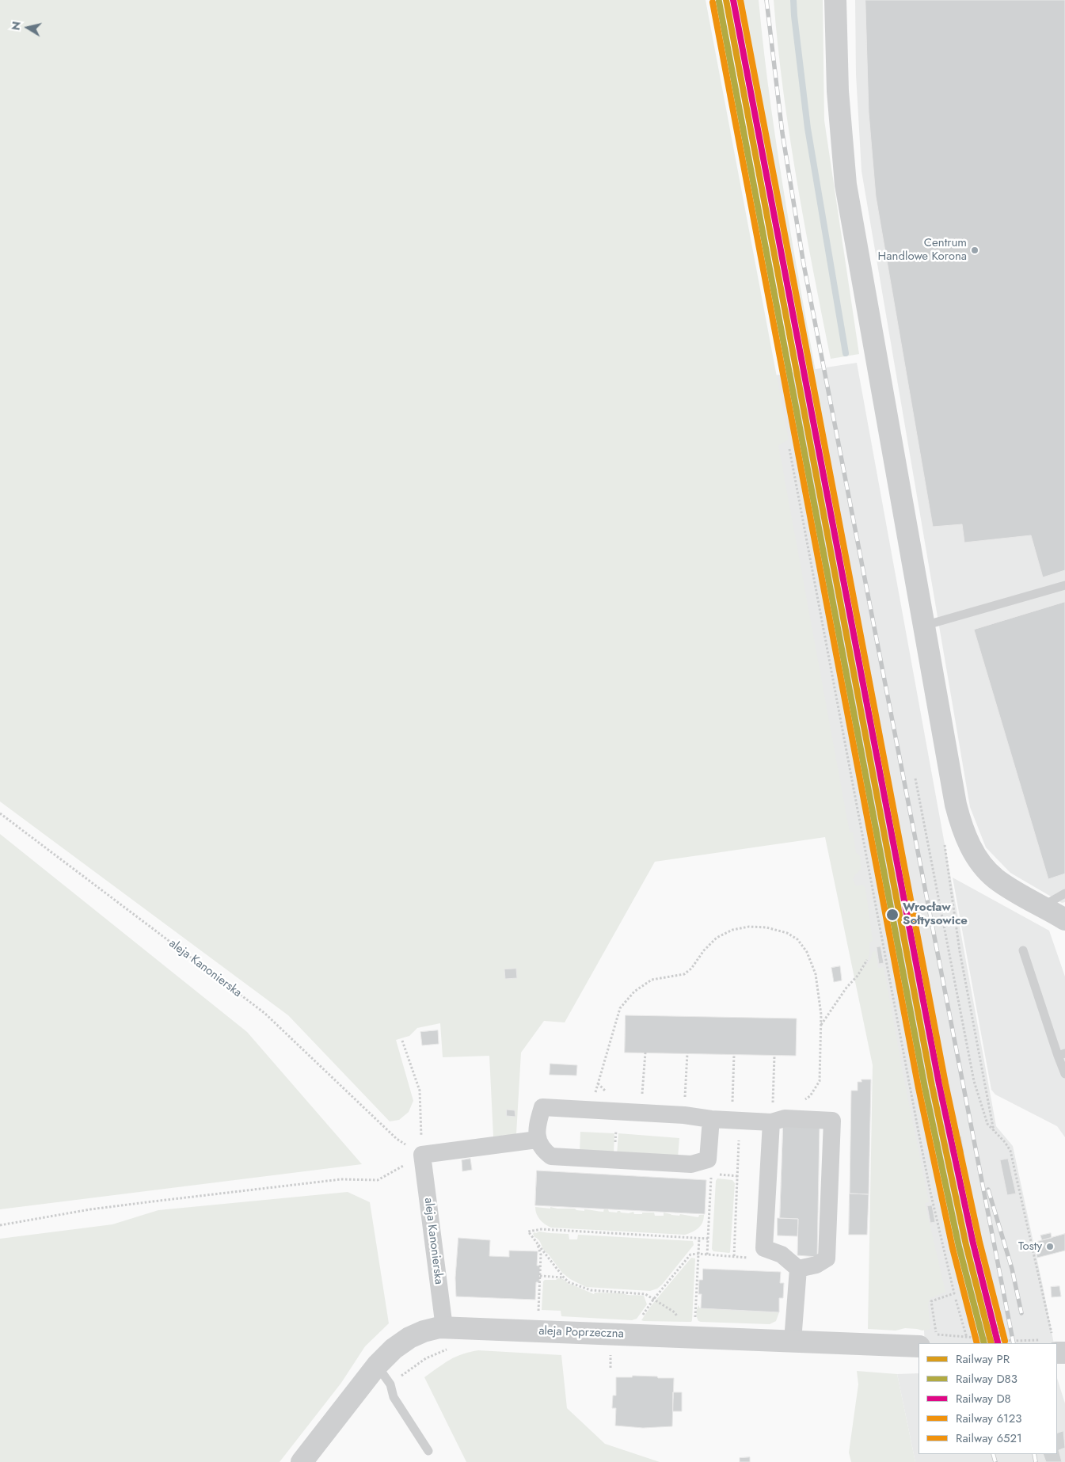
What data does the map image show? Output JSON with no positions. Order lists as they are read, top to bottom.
{
  "streets": {
    "street": ["aleja Kanonierska", "aleja Poprzeczna"]
  },
  "crossings": [
    ["aleja Kanonierska", "aleja Poprzeczna"]
  ],
  "places": ["Centrum Handlowe Korona", "Wrocław Sołtysowice", "Tosty"],
  "lines": [
    "rail line PR",
    "rail line D8",
    "rail line 6521",
    "rail line D83",
    "rail line 6123"
  ],
  "legend": [
    "Railway PR",
    "Railway D83",
    "Railway D8",
    "Railway 6123",
    "Railway 6521"
  ],
  "north": "left"
}
